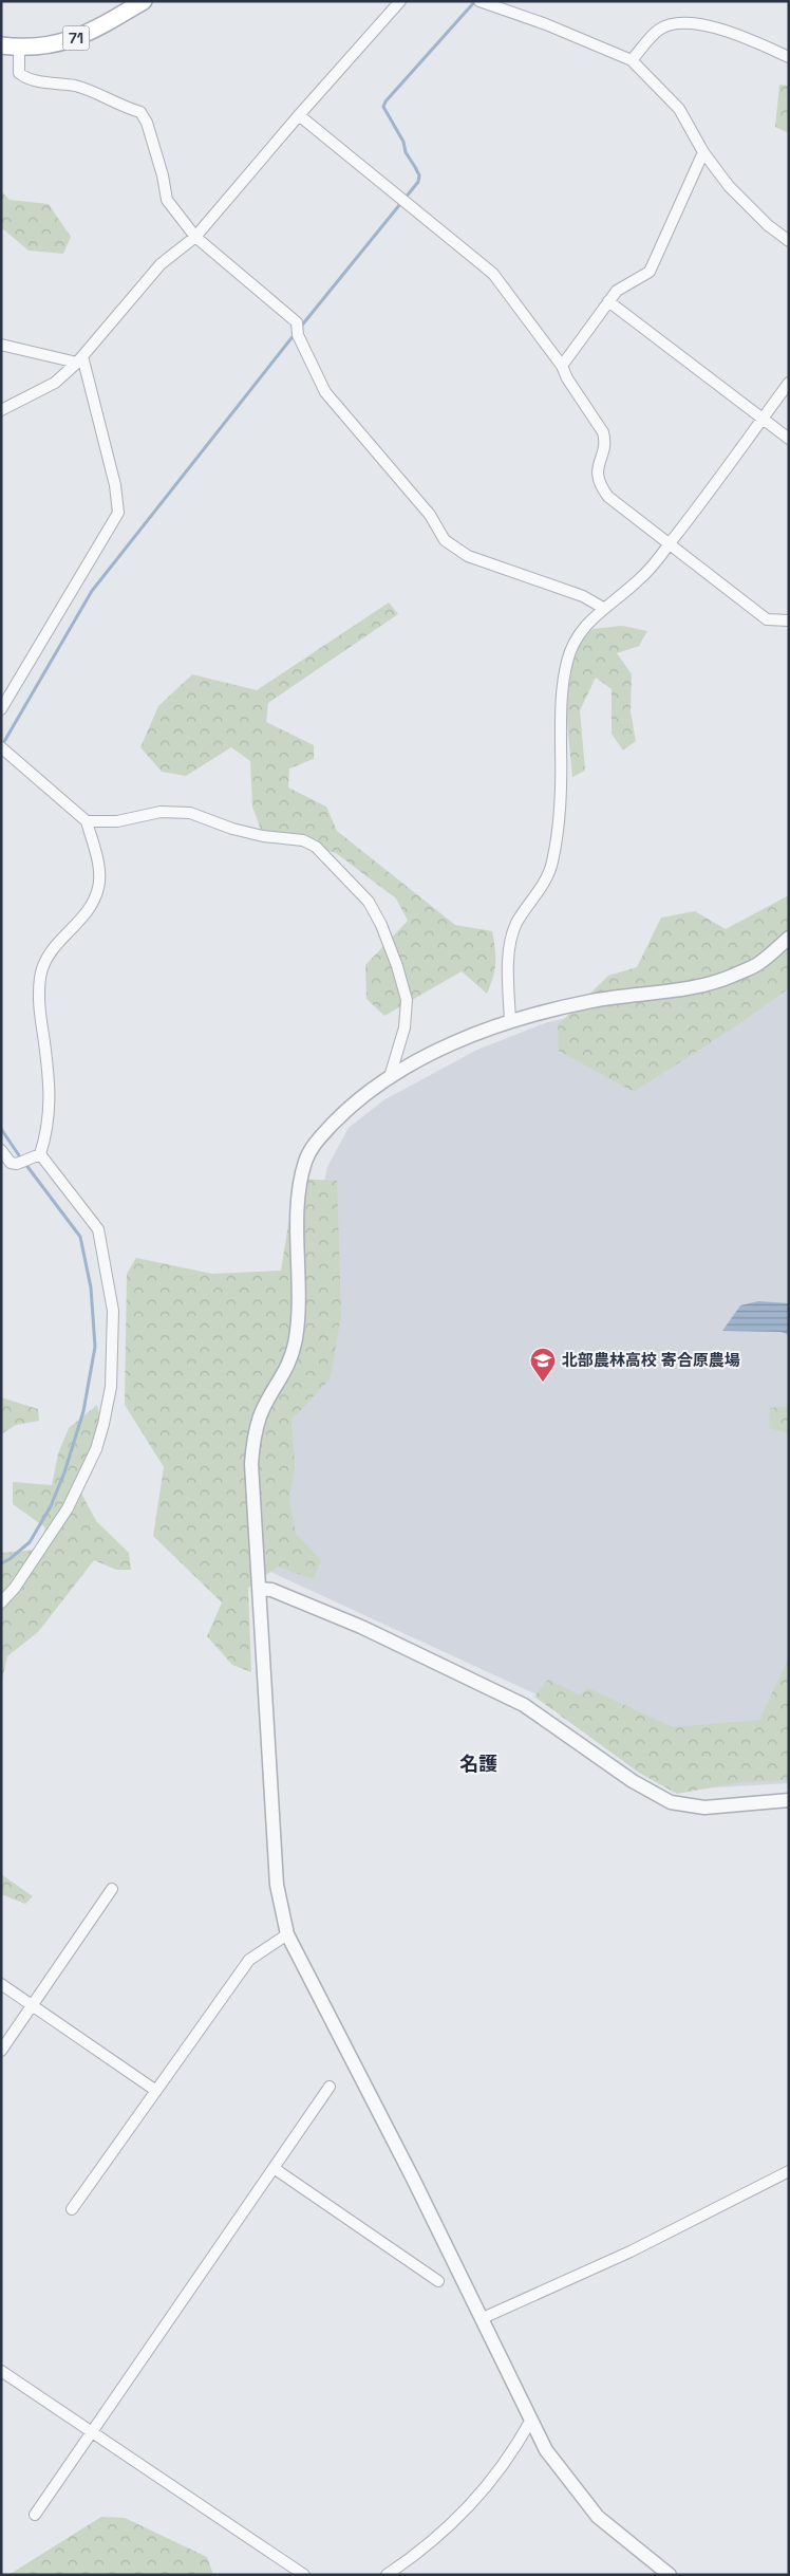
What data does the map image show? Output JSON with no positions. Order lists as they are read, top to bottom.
{
  "streets": {
    "main road": ["71"]
  },
  "districts": ["名護"],
  "places": {
    "school or university": ["北部農林高校 寄合原農場"]
  }
}
